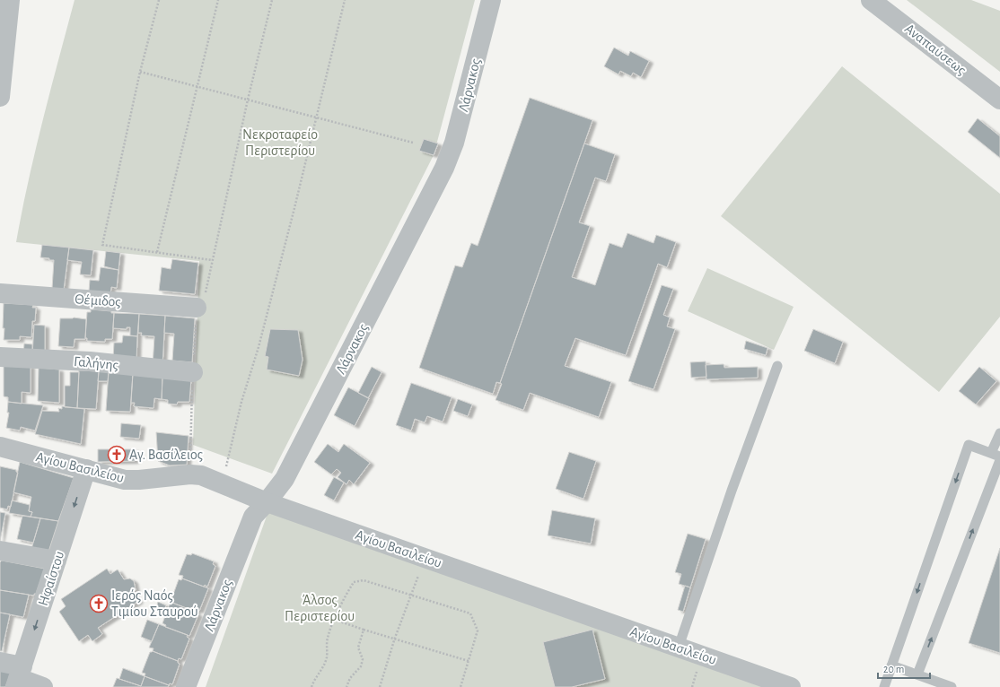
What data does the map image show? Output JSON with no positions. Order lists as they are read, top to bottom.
{
  "streets": {
    "street": [
      "Αναπαύσεως",
      "Λάρνακος",
      "Θέμιδος",
      "Γαλήνης",
      "Αγίου Βασιλείου",
      "Ηφαίστου"
    ]
  },
  "crossings": [
    ["Λάρνακος", "Αγίου Βασιλείου"],
    ["Αγίου Βασιλείου", "Ηφαίστου"]
  ],
  "one_way": ["Ηφαίστου"],
  "parks": ["Νεκροταφείο Περιστερίου", "Άλσος Περιστερίου"],
  "places": {
    "church": ["Αγ. Βασίλειος", "Ιερός Ναός Τιμίου Σταυρού"]
  },
  "scale_bar": "20 m"
}
